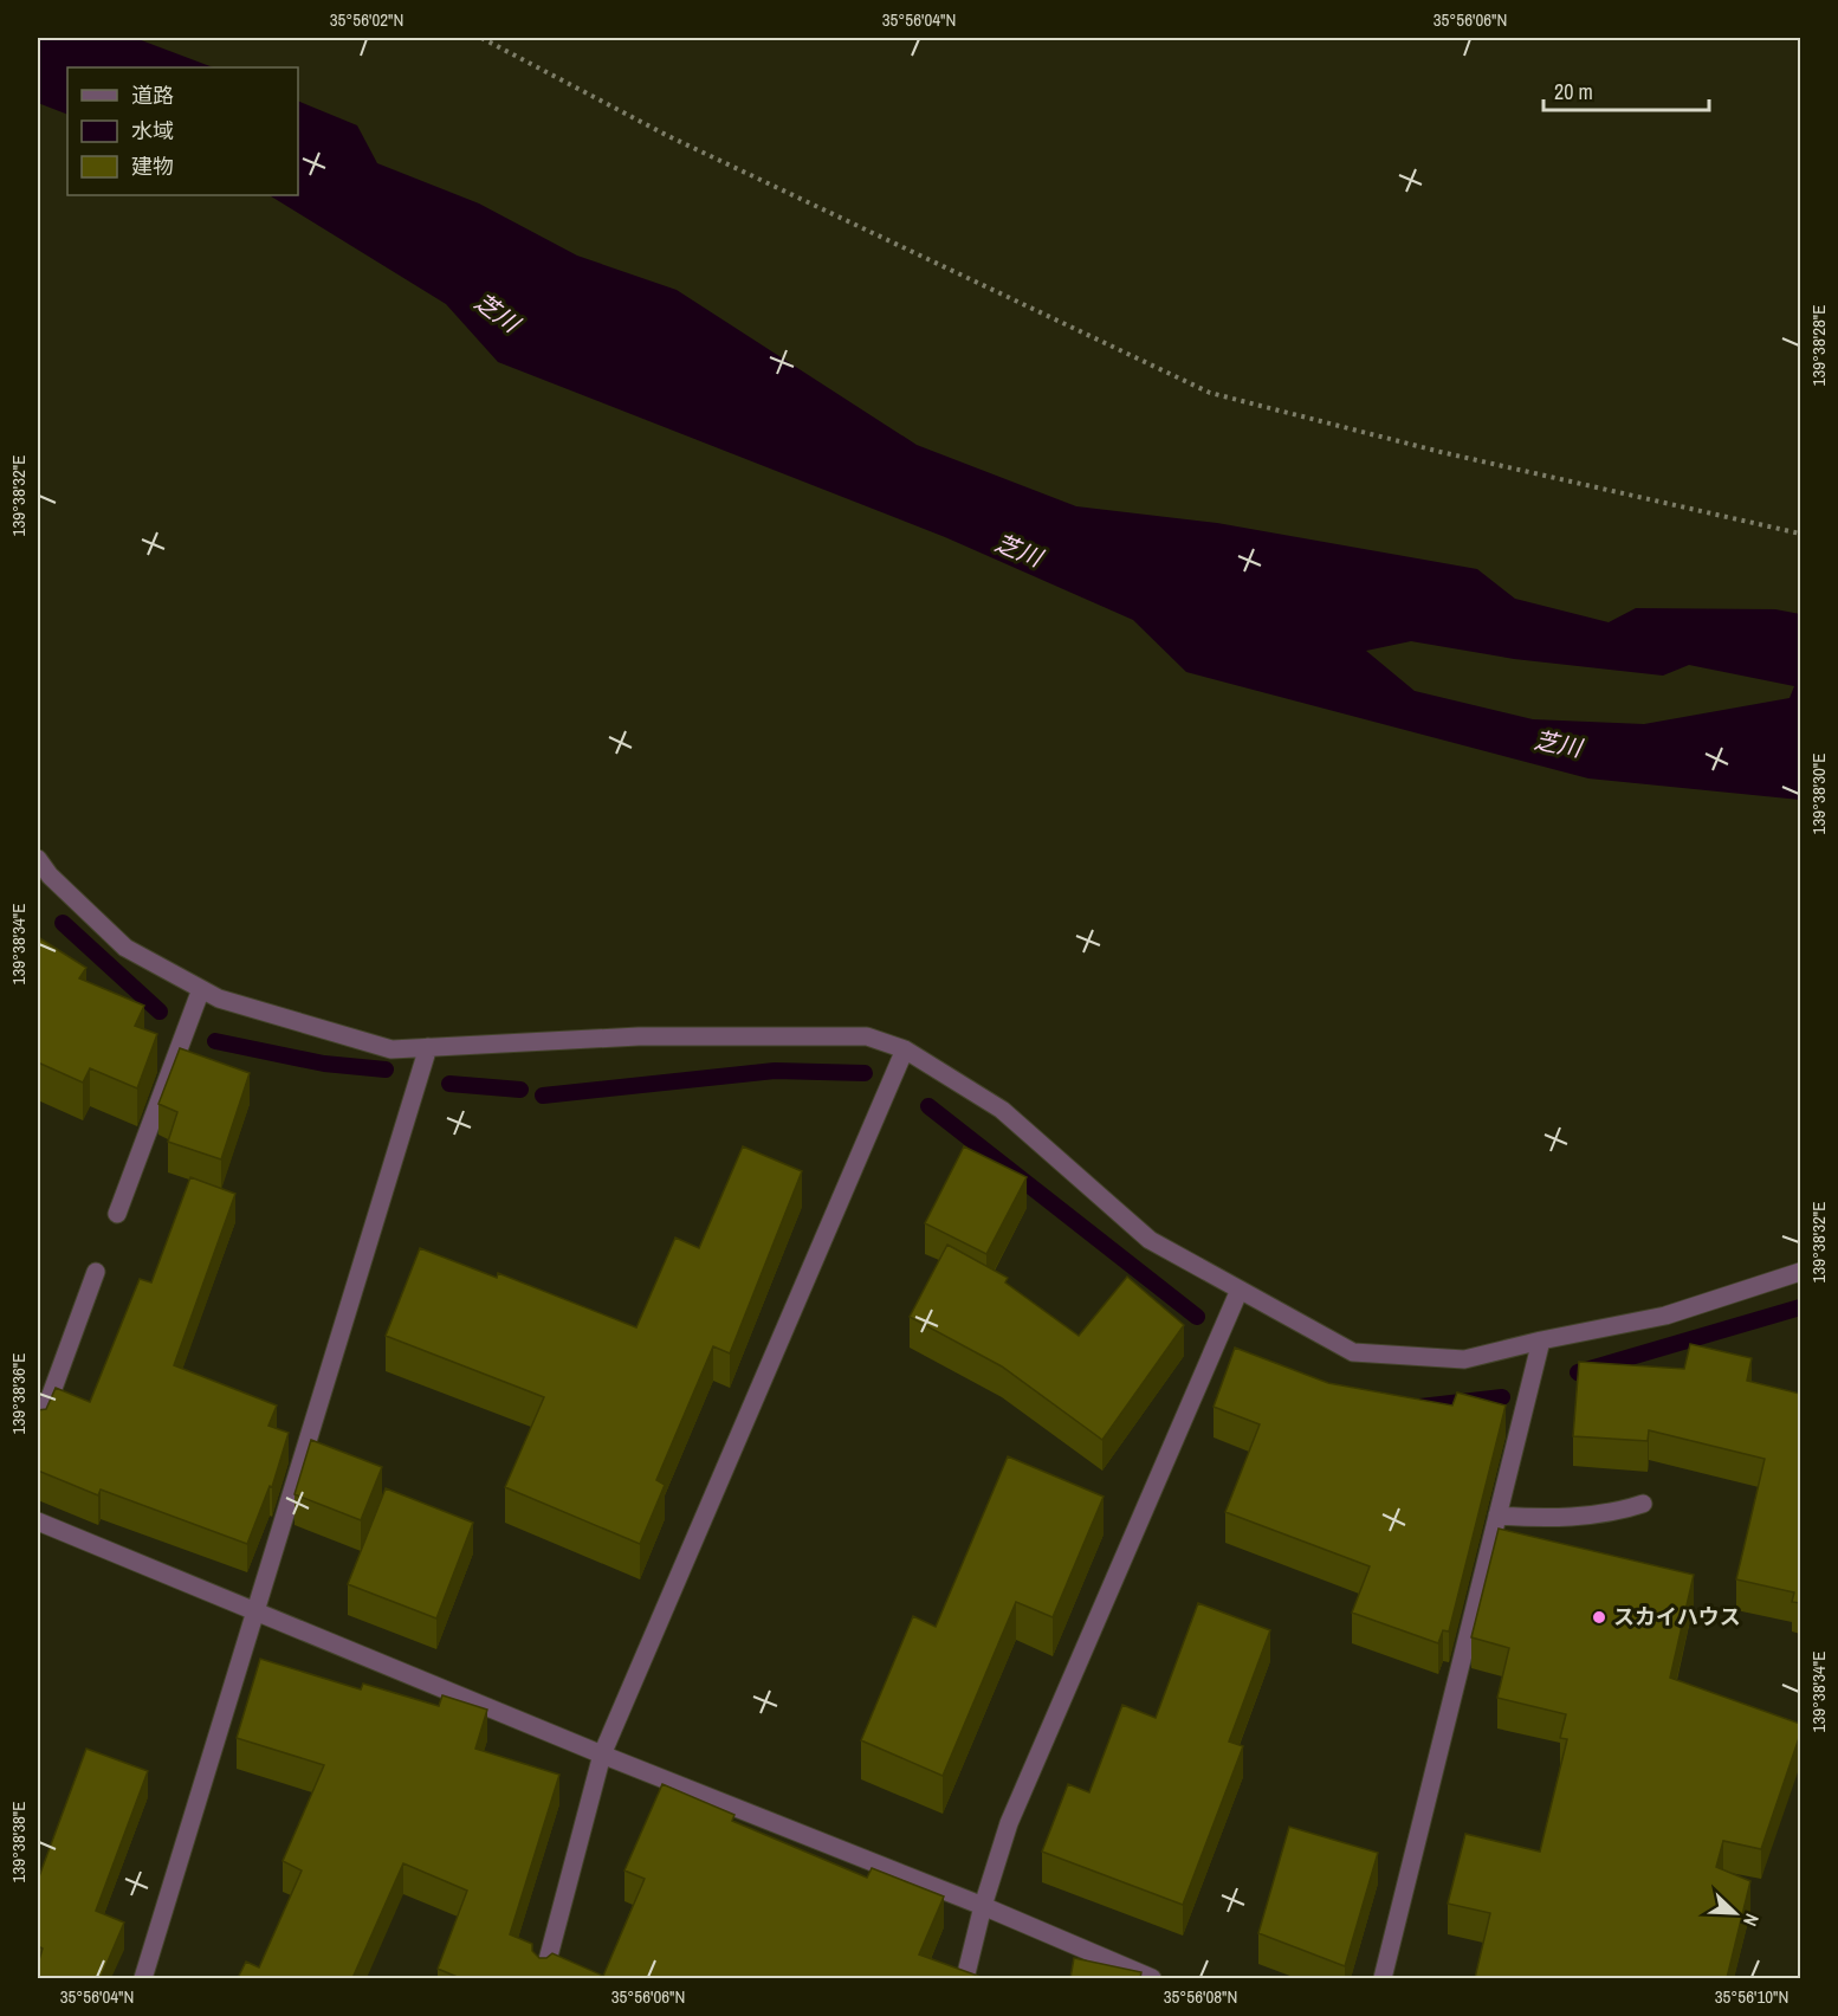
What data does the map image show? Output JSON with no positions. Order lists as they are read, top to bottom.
{
  "water": ["芝川"],
  "places": ["スカイハウス"],
  "legend": ["道路", "水域", "建物"],
  "scale_bar": "20 m",
  "north": "bottom right",
  "coordinates": [
    "35°56'02\"N",
    "35°56'04\"N",
    "35°56'06\"N",
    "139°38'28\"E",
    "139°38'32\"E",
    "139°38'30\"E",
    "139°38'34\"E",
    "139°38'36\"E",
    "139°38'38\"E",
    "35°56'08\"N",
    "35°56'10\"N"
  ]
}
